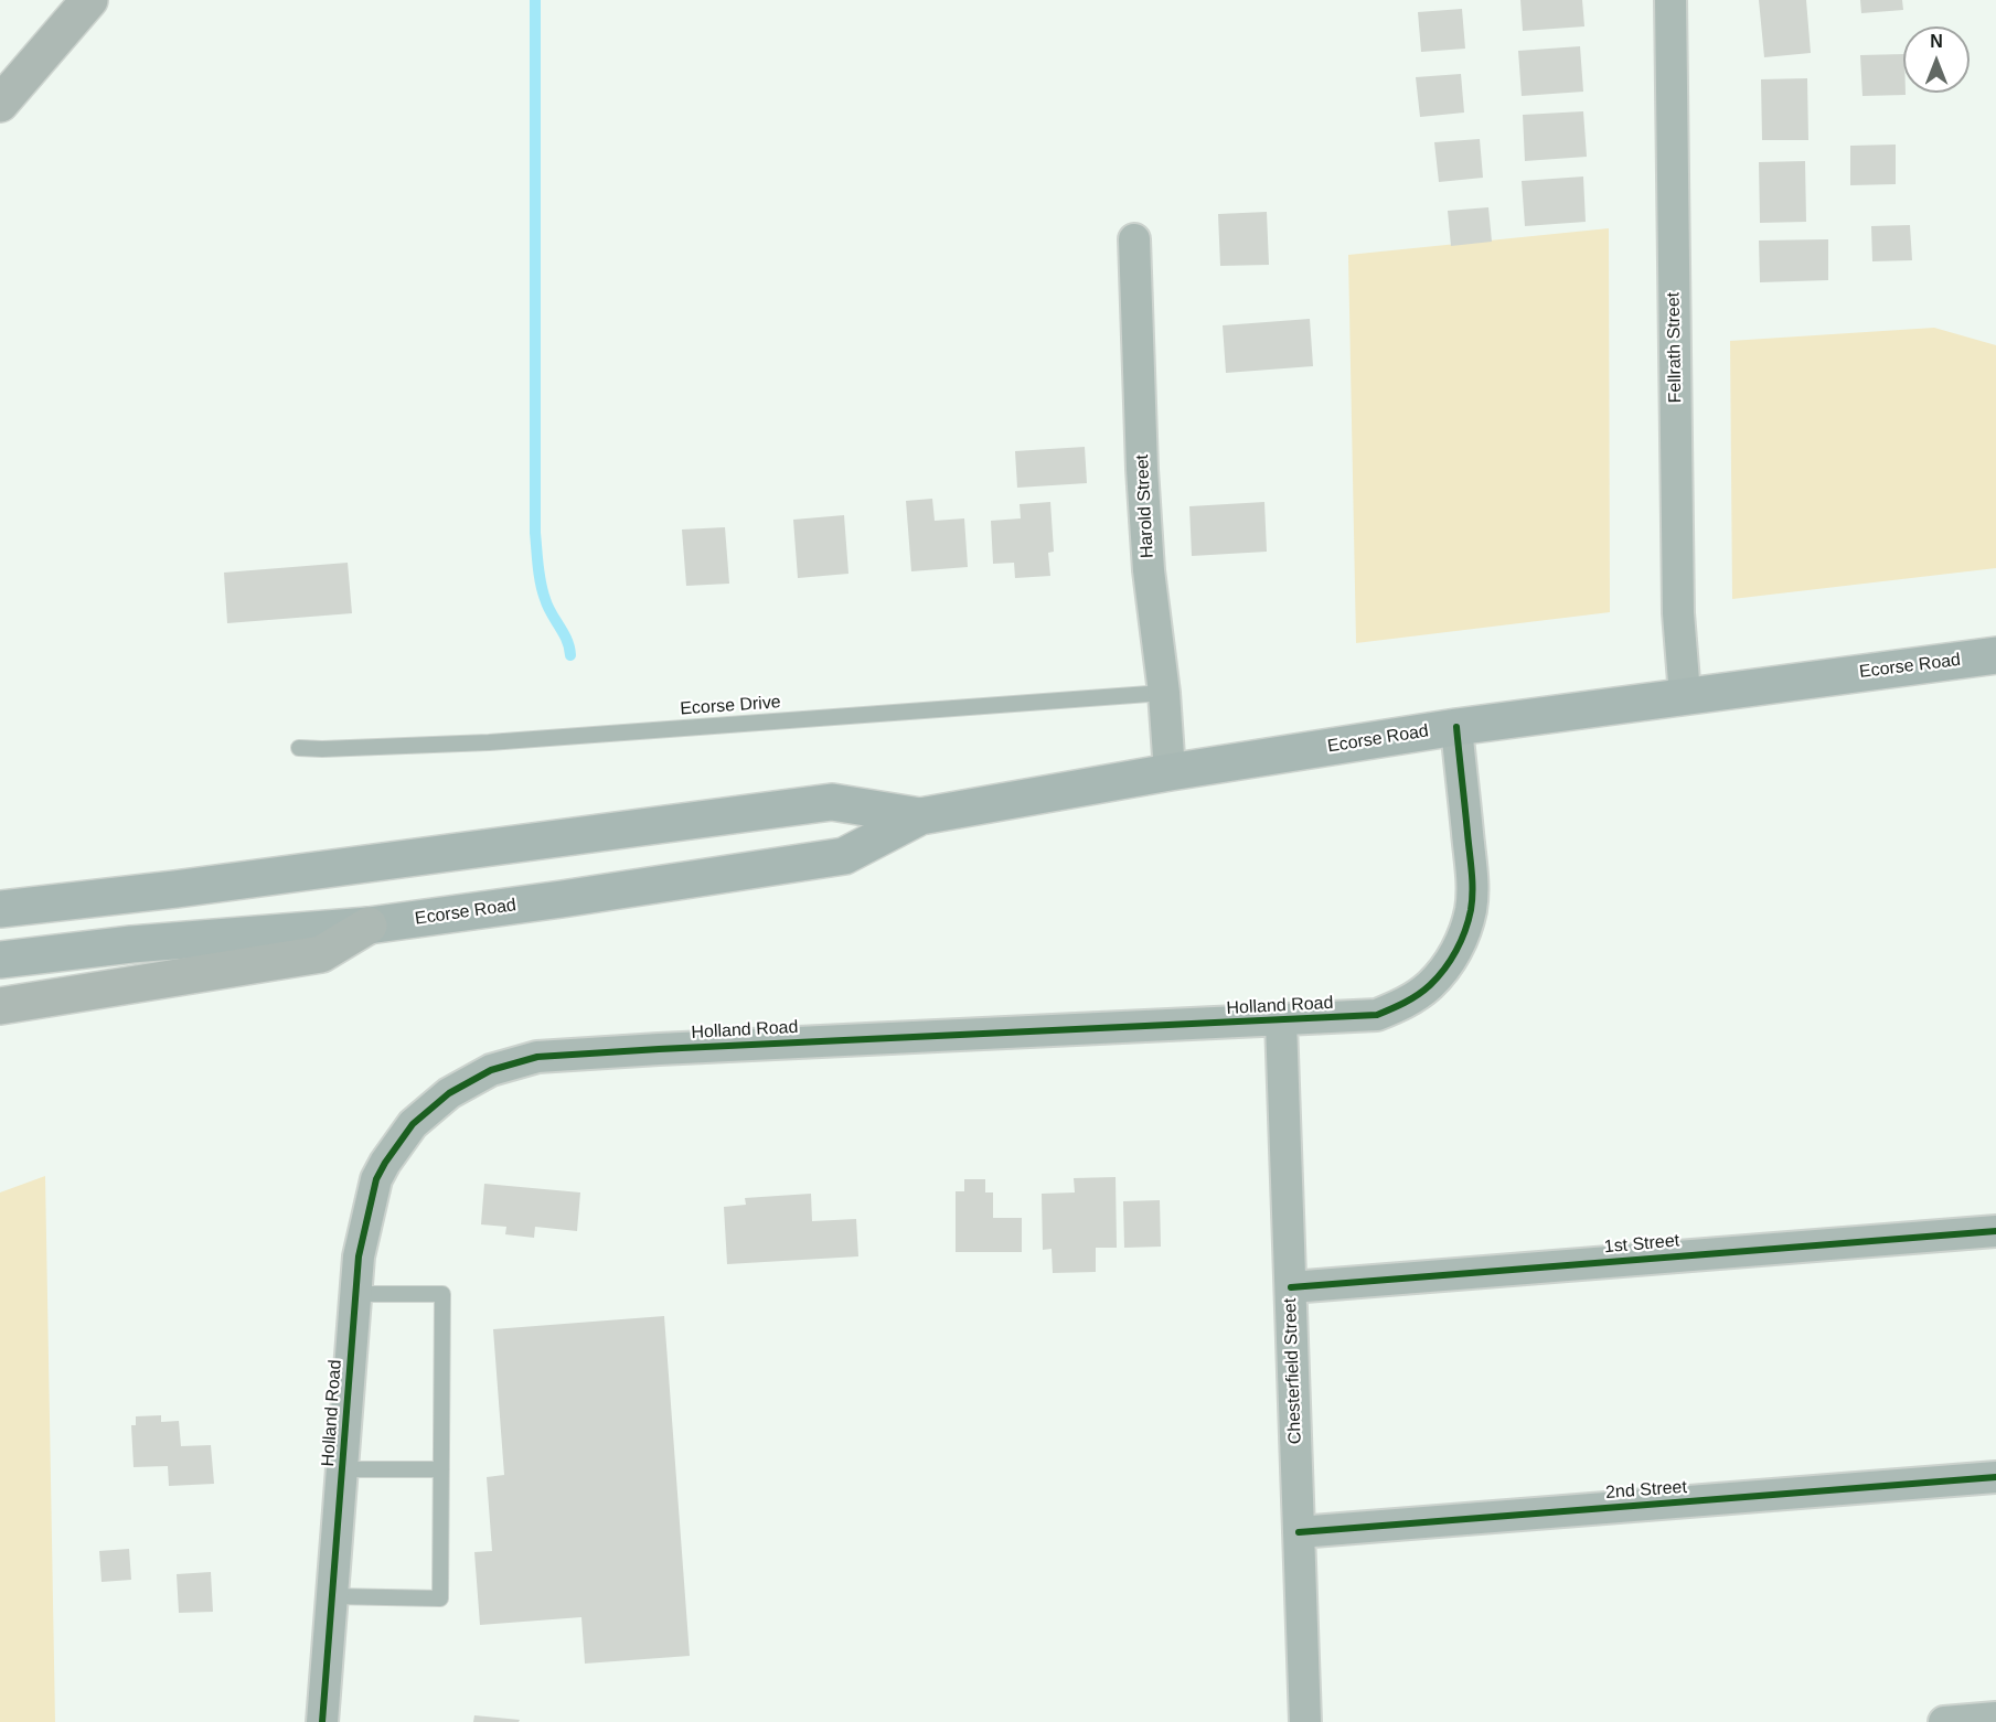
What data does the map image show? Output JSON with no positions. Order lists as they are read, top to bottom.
{
  "streets": {
    "main road": ["Ecorse Road"],
    "street": [
      "Fellrath Street",
      "Harold Street",
      "Holland Road",
      "1st Street",
      "Chesterfield Street",
      "2nd Street"
    ],
    "lane": ["Ecorse Drive"]
  },
  "crossings": [
    ["Fellrath Street", "Ecorse Road"],
    ["Harold Street", "Ecorse Road"],
    ["Harold Street", "Ecorse Drive"],
    ["Ecorse Road", "Holland Road"],
    ["Holland Road", "Chesterfield Street"],
    ["1st Street", "Chesterfield Street"],
    ["Chesterfield Street", "2nd Street"]
  ],
  "north": "top"
}
